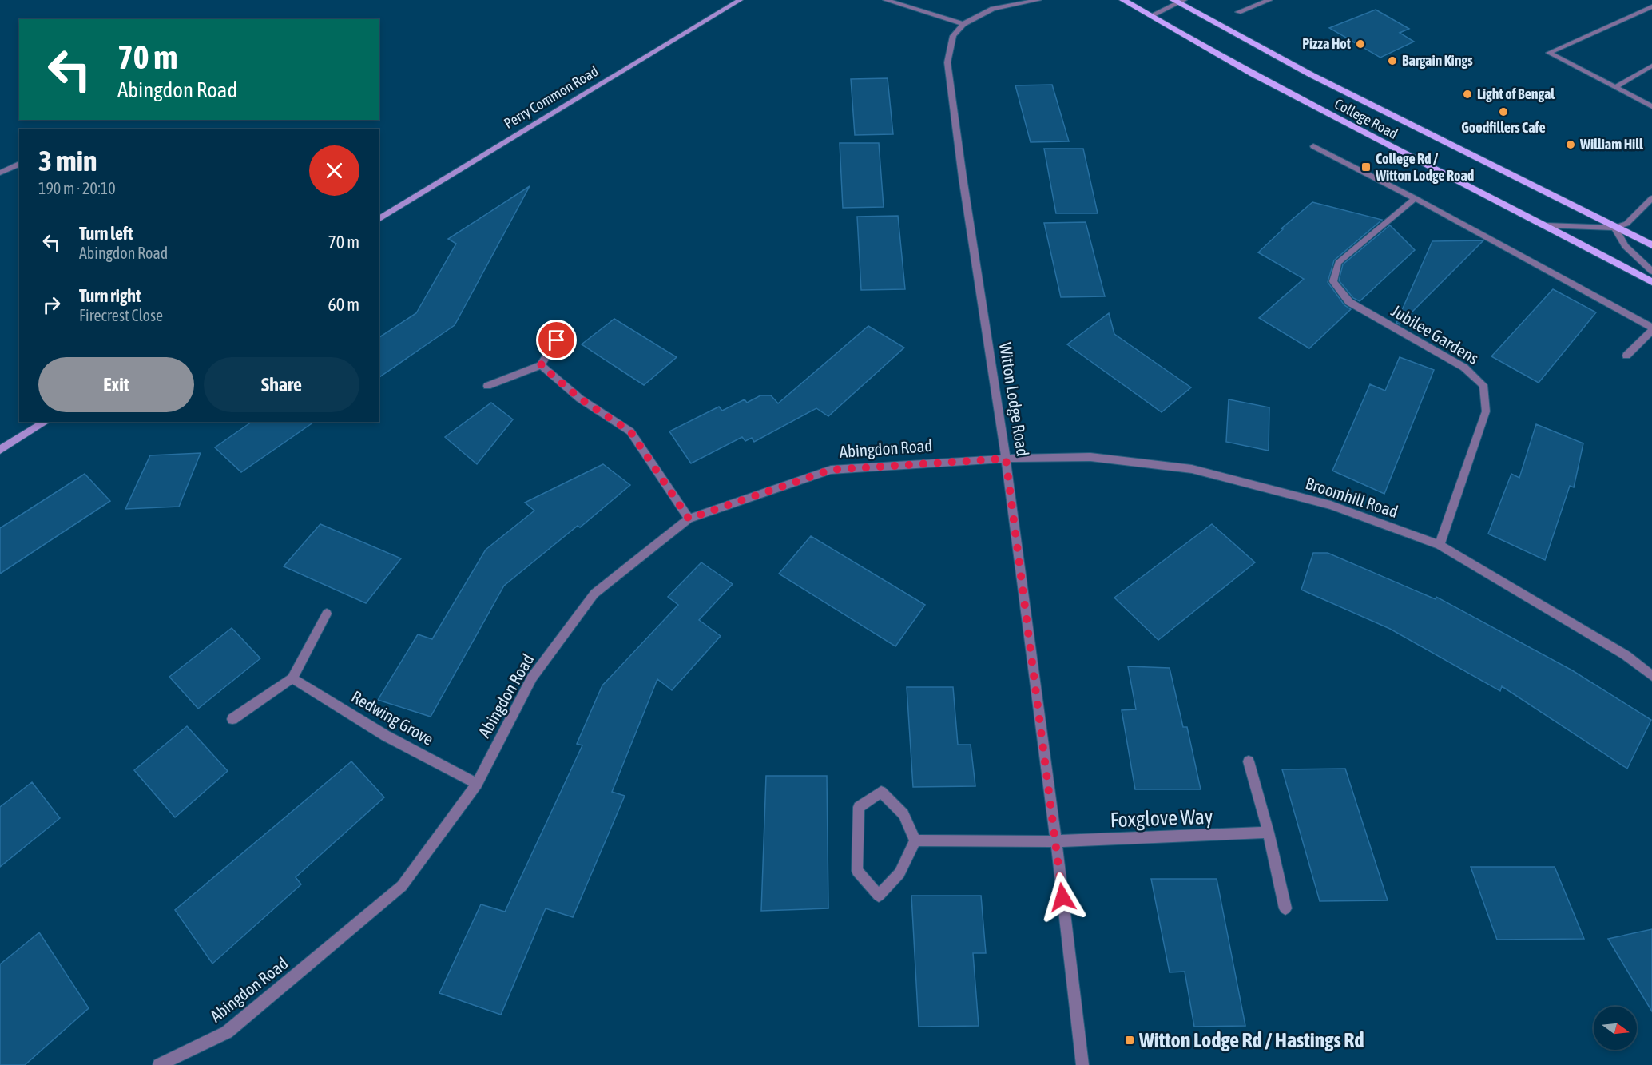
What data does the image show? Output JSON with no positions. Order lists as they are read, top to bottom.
{
  "streets": {
    "main road": ["College Road"],
    "street": [
      "Perry Common Road",
      "Jubilee Gardens",
      "Witton Lodge Road",
      "Abingdon Road",
      "Broomhill Road",
      "Redwing Grove",
      "Foxglove Way"
    ]
  },
  "crossings": [
    ["Jubilee Gardens", "Broomhill Road"],
    ["Witton Lodge Road", "Abingdon Road"],
    ["Witton Lodge Road", "Broomhill Road"],
    ["Witton Lodge Road", "Foxglove Way"],
    ["Abingdon Road", "Broomhill Road"],
    ["Abingdon Road", "Redwing Grove"]
  ],
  "places": {
    "other": [
      "Pizza Hot",
      "Bargain Kings",
      "Light of Bengal",
      "Goodfillers Cafe",
      "William Hill"
    ],
    "transit": ["College Rd / Witton Lodge Road", "Witton Lodge Rd / Hastings Rd"]
  },
  "north": "right",
  "page": {
    "turn": ["70 m", "Abingdon Road"],
    "heading": ["3 min", "190 m · 20:10"],
    "list": [
      {
        "name": "Turn left",
        "note": "Abingdon Road",
        "value": "70 m"
      },
      {
        "name": "Turn right",
        "note": "Firecrest Close",
        "value": "60 m"
      }
    ],
    "buttons": ["Exit", "Share"]
  }
}
